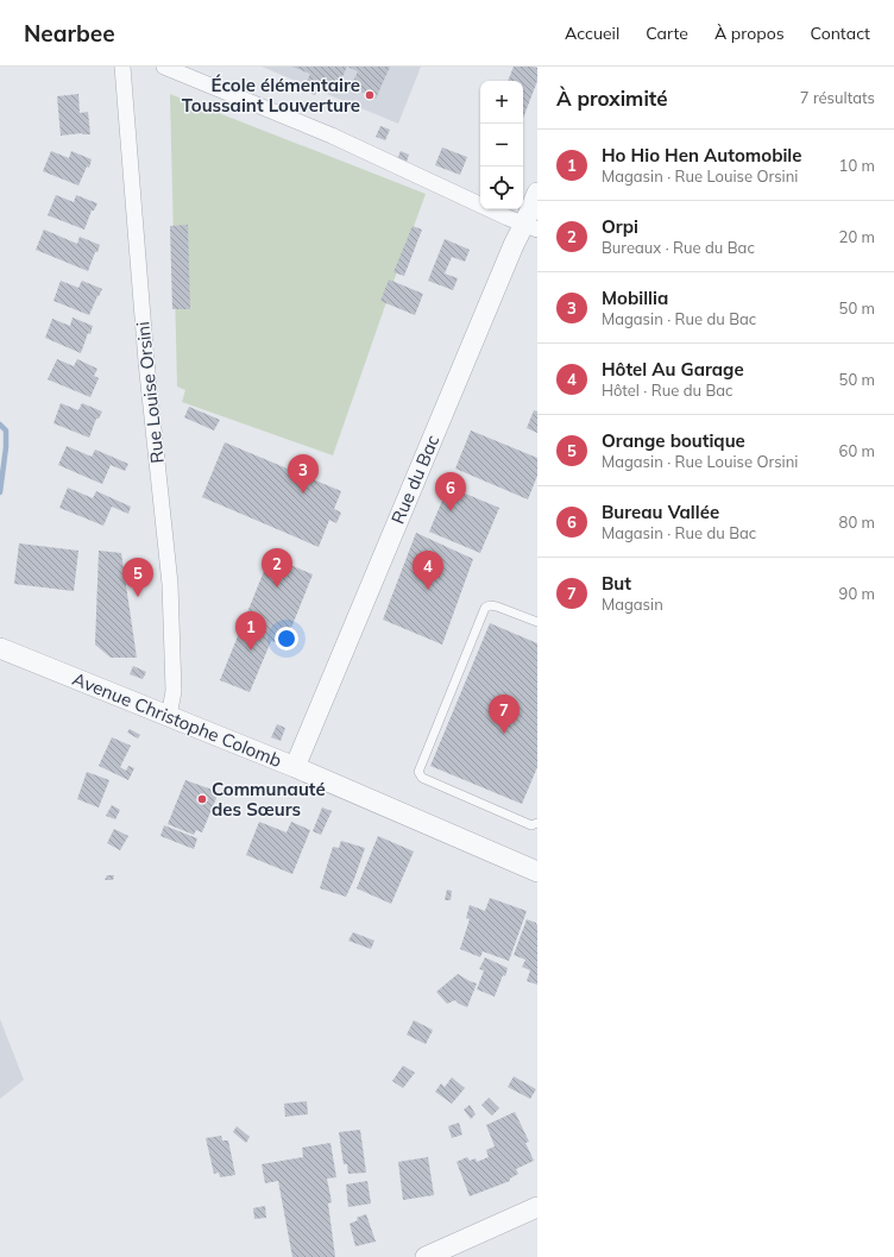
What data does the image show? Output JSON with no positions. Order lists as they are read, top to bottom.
{
  "streets": {
    "street": ["Rue Louise Orsini", "Rue du Bac", "Avenue Christophe Colomb"]
  },
  "crossings": [
    ["Rue Louise Orsini", "Avenue Christophe Colomb"],
    ["Rue du Bac", "Avenue Christophe Colomb"]
  ],
  "places": ["École élémentaire Toussaint Louverture", "Communauté des Sœurs"],
  "page": {
    "header": "Nearbee",
    "nav": [
      "Accueil",
      "Carte",
      "À propos",
      "Contact"
    ],
    "heading": ["À proximité", "7 résultats"],
    "map_buttons": ["+", "−"],
    "list": [
      {
        "mark": "1",
        "name": "Ho Hio Hen Automobile",
        "note": "Magasin · Rue Louise Orsini",
        "value": "10 m"
      },
      {
        "mark": "2",
        "name": "Orpi",
        "note": "Bureaux · Rue du Bac",
        "value": "20 m"
      },
      {
        "mark": "3",
        "name": "Mobillia",
        "note": "Magasin · Rue du Bac",
        "value": "50 m"
      },
      {
        "mark": "4",
        "name": "Hôtel Au Garage",
        "note": "Hôtel · Rue du Bac",
        "value": "50 m"
      },
      {
        "mark": "5",
        "name": "Orange boutique",
        "note": "Magasin · Rue Louise Orsini",
        "value": "60 m"
      },
      {
        "mark": "6",
        "name": "Bureau Vallée",
        "note": "Magasin · Rue du Bac",
        "value": "80 m"
      },
      {
        "mark": "7",
        "name": "But",
        "note": "Magasin",
        "value": "90 m"
      }
    ],
    "pins": [
      "3",
      "6",
      "2",
      "4",
      "5",
      "1",
      "7"
    ]
  }
}
